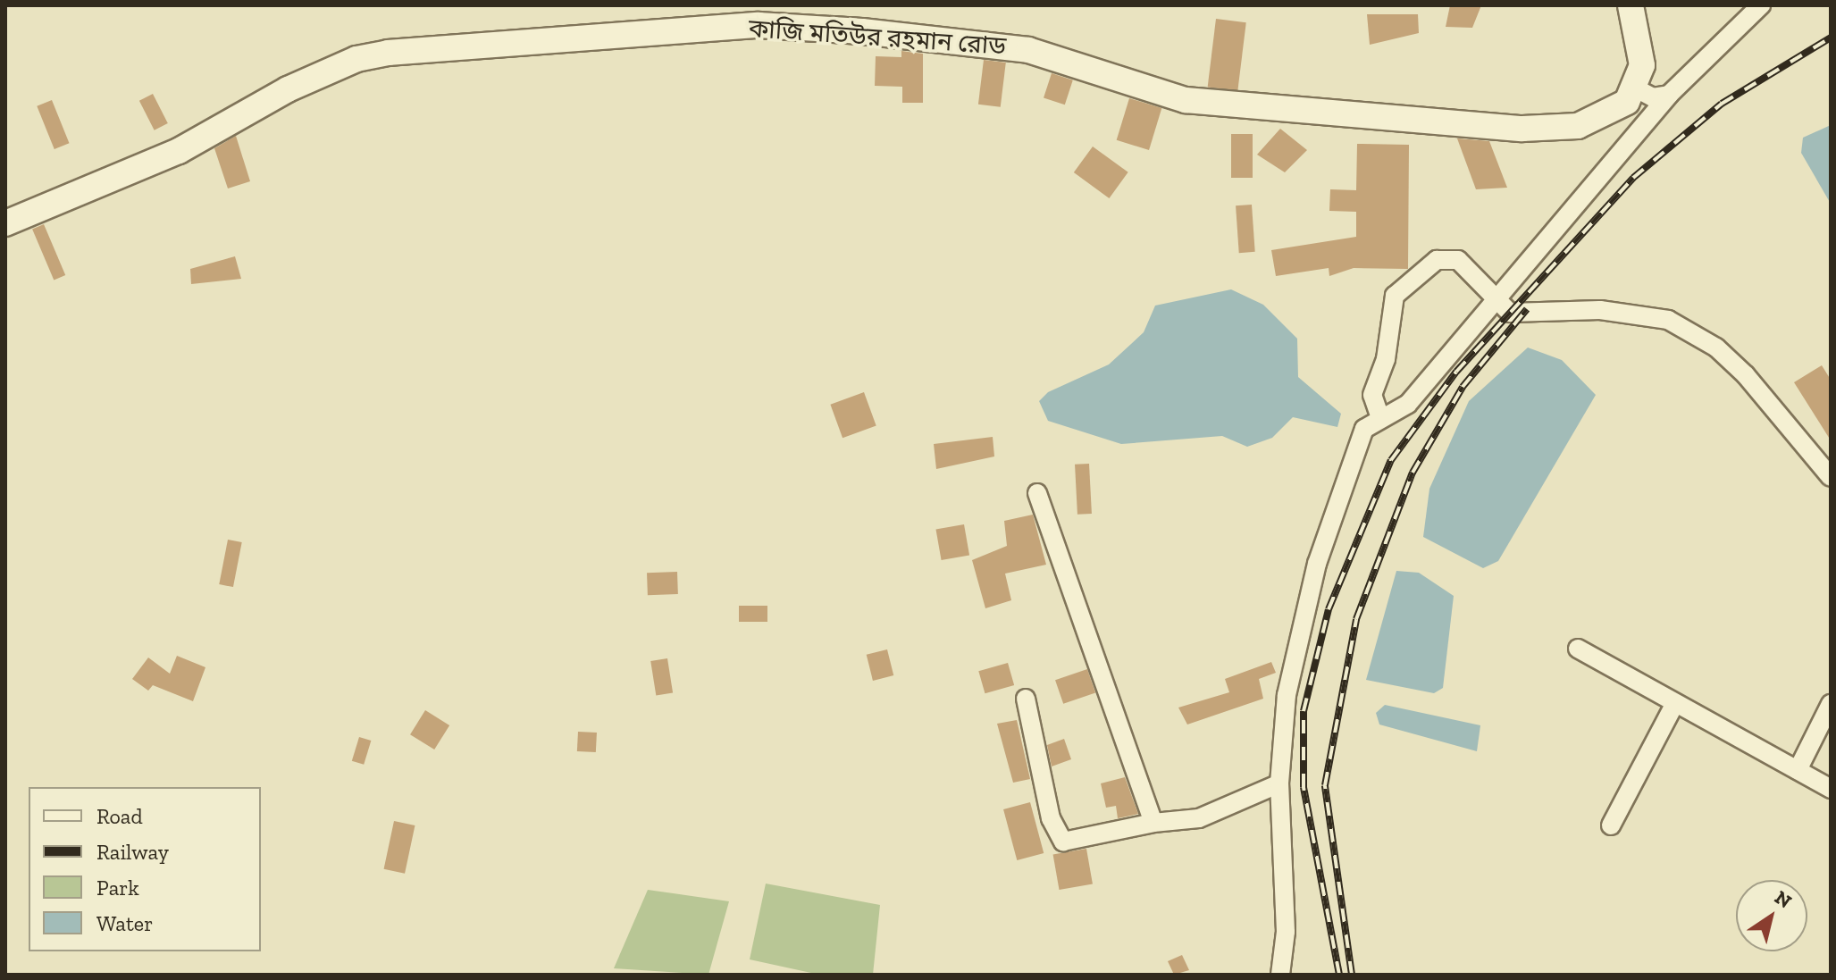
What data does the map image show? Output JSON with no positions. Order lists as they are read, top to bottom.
{
  "streets": {
    "main road": ["কাজি মতিউর রহমান রোড"]
  },
  "legend": [
    "Road",
    "Railway",
    "Park",
    "Water"
  ],
  "north": "top right"
}
